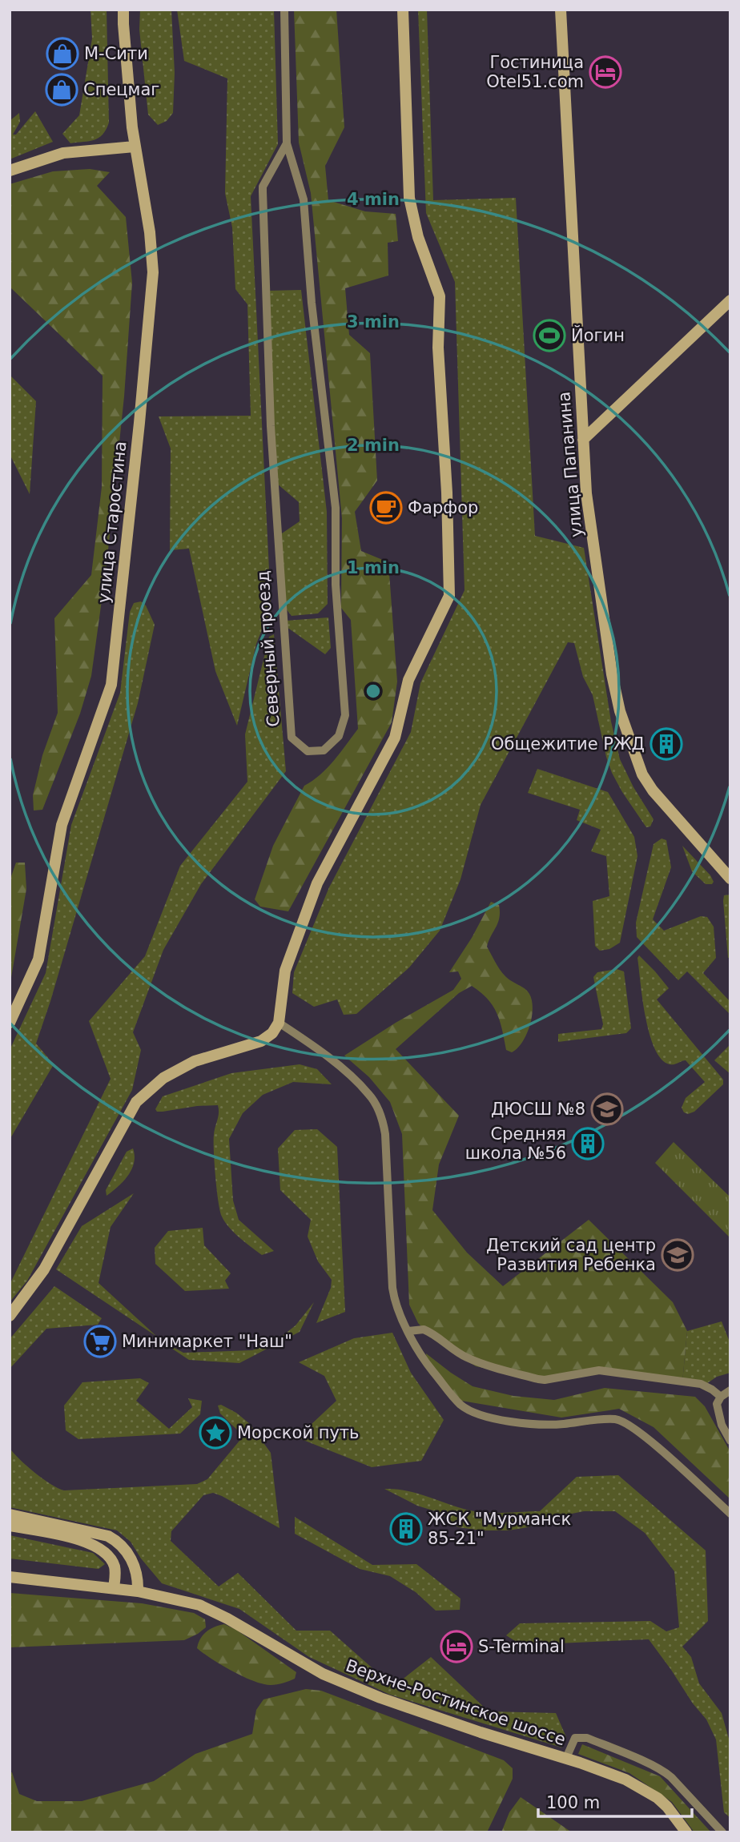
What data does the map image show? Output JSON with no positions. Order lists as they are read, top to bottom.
{
  "streets": {
    "street": [
      "улица Папанина",
      "улица Старостина",
      "Северный проезд",
      "Верхне-Ростинское шоссе"
    ]
  },
  "places": {
    "shop": ["М-Сити", "Спецмаг"],
    "hotel": ["Гостиница Otel51.com", "S-Terminal"],
    "sports": ["Йогин"],
    "cafe": ["Фарфор"],
    "building": ["Общежитие РЖД", "Средняя школа №56", "ЖСК \"Мурманск 85-21\""],
    "school or university": ["ДЮСШ №8", "Детский сад центр Развития Ребенка"],
    "supermarket": ["Минимаркет \"Наш\""],
    "place": ["Морской путь"]
  },
  "scale_bar": "100 m",
  "rings": [
    "4 min",
    "3 min",
    "2 min",
    "1 min"
  ]
}
